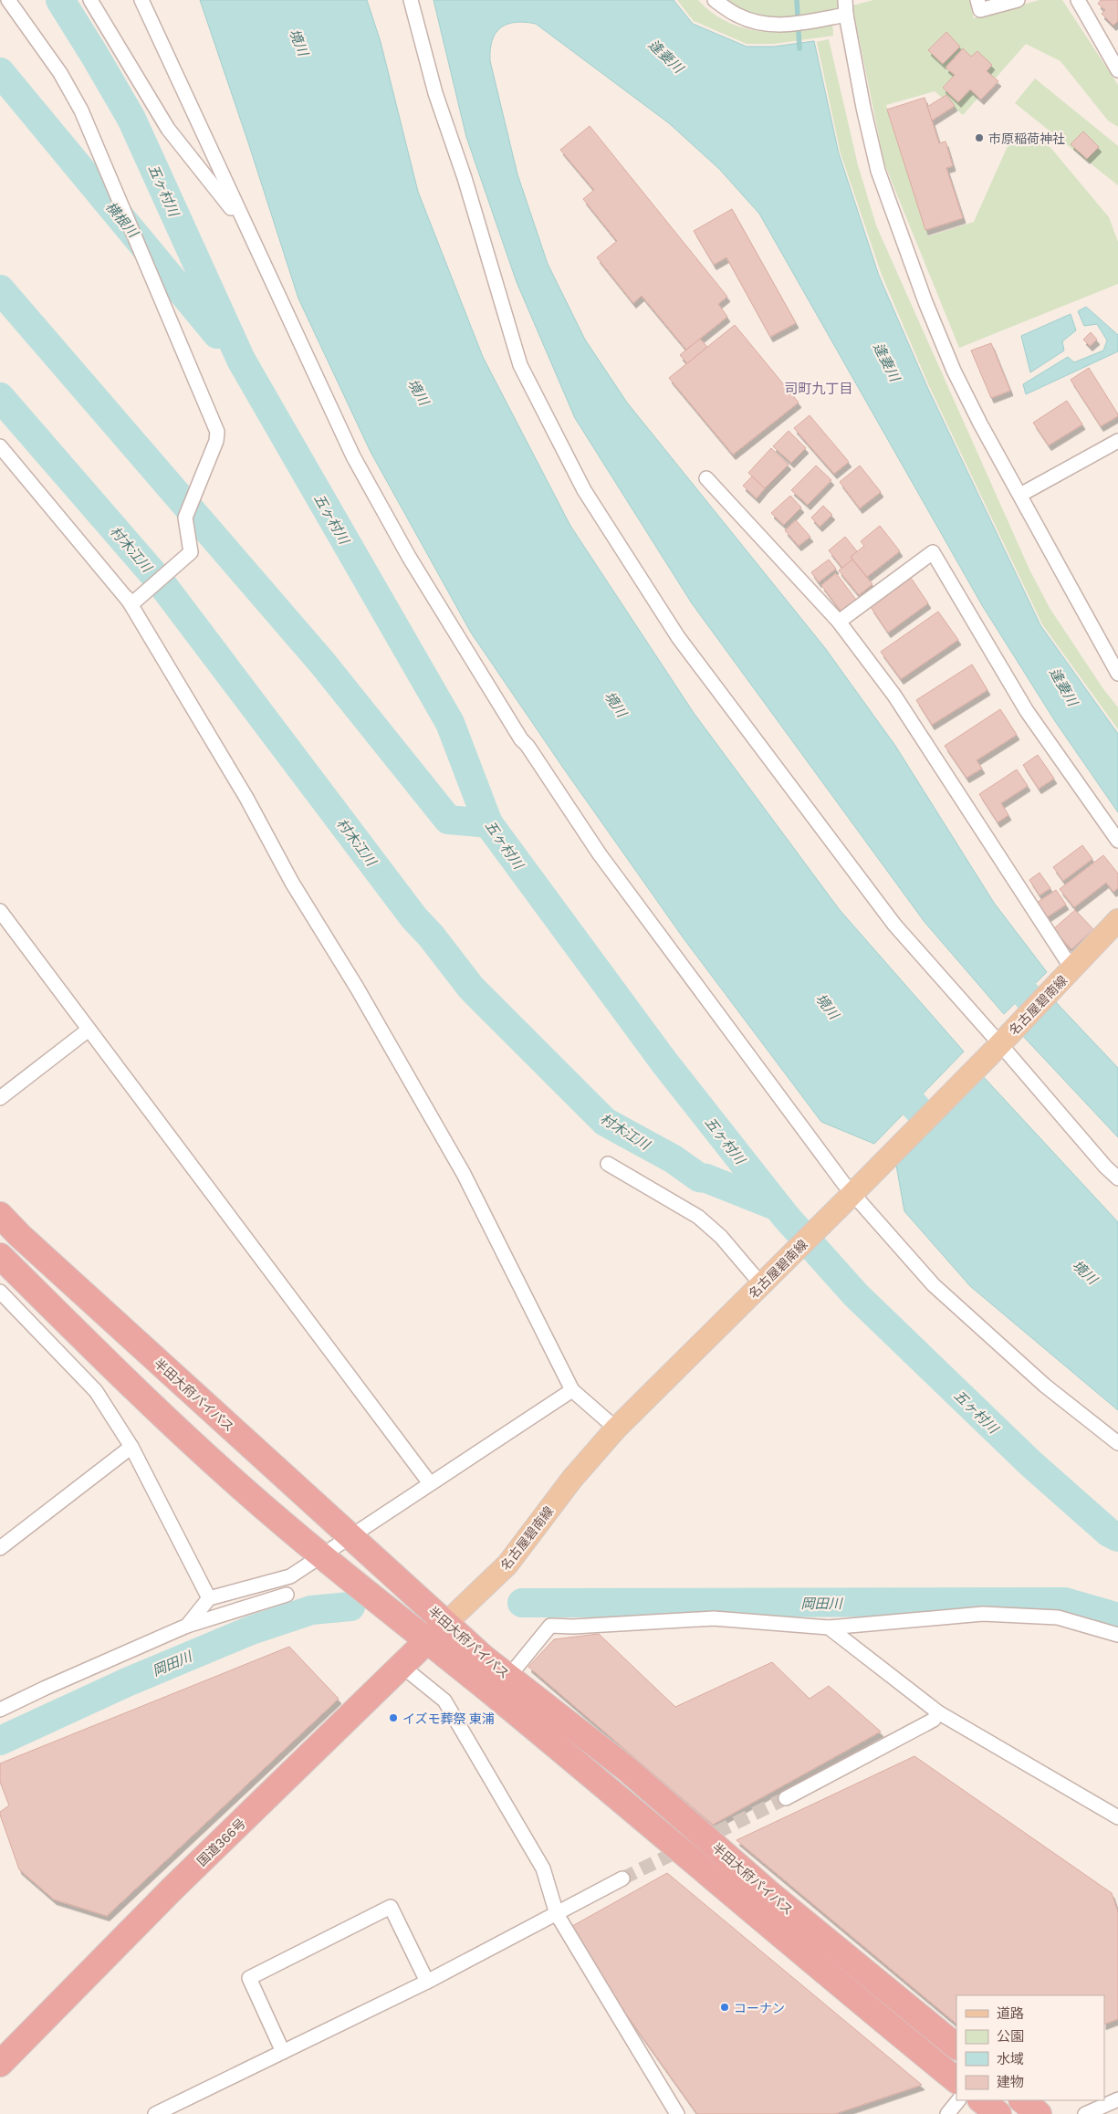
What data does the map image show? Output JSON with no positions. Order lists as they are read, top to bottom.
{
  "streets": {
    "highway": ["半田大府パイパス", "国道366号"],
    "main road": ["名古屋碧南線"]
  },
  "crossings": [
    ["名古屋碧南線", "半田大府パイパス"],
    ["名古屋碧南線", "国道366号"],
    ["半田大府パイパス", "国道366号"]
  ],
  "districts": ["司町九丁目"],
  "water": [
    "境川",
    "逢妻川",
    "五ヶ村川",
    "横根川",
    "村木江川",
    "岡田川"
  ],
  "places": ["市原稲荷神社", "イズモ葬祭 東浦", "コーナン"],
  "legend": [
    "道路",
    "公園",
    "水域",
    "建物"
  ]
}
